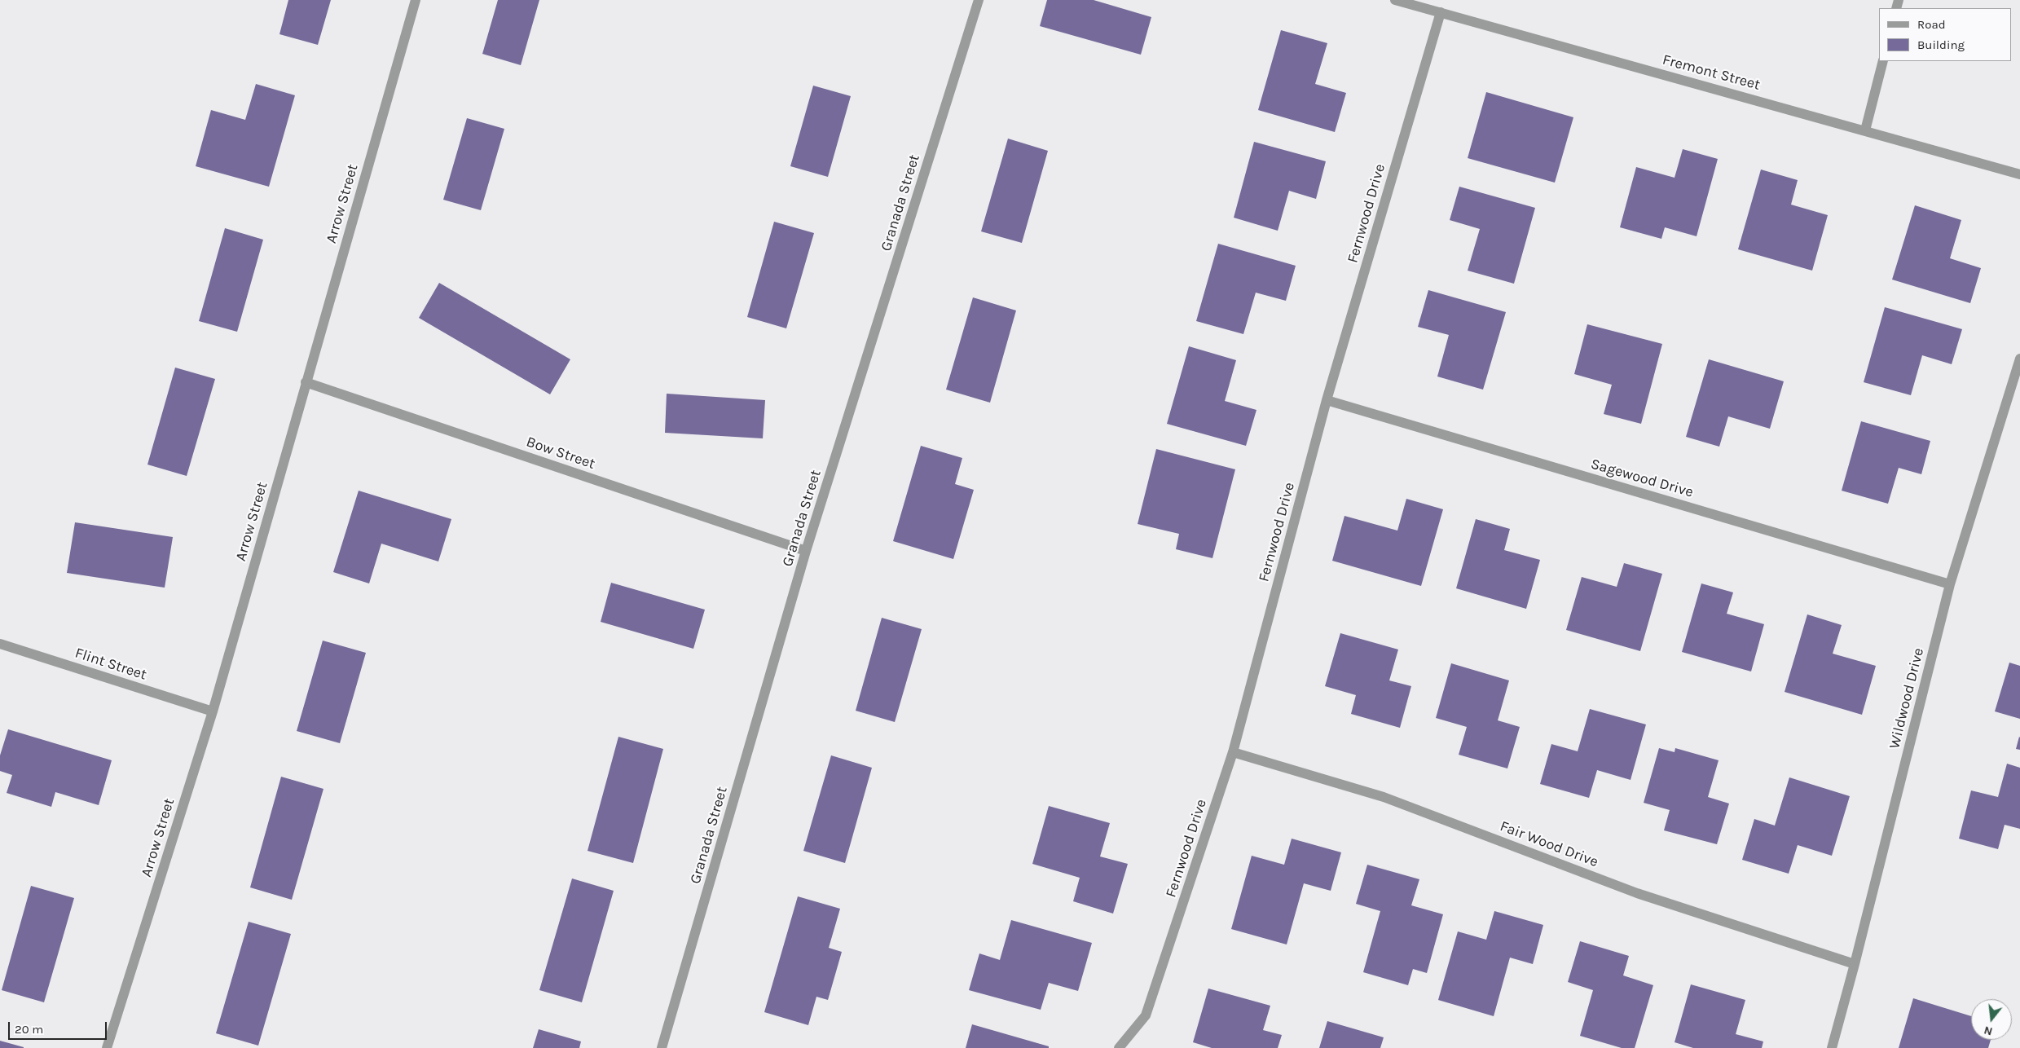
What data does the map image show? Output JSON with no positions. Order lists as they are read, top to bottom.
{
  "streets": {
    "street": [
      "Fremont Street",
      "Granada Street",
      "Arrow Street",
      "Fernwood Drive",
      "Bow Street",
      "Sagewood Drive",
      "Flint Street",
      "Wildwood Drive",
      "Fair Wood Drive"
    ]
  },
  "crossings": [
    ["Fremont Street", "Fernwood Drive"],
    ["Granada Street", "Bow Street"],
    ["Arrow Street", "Bow Street"],
    ["Arrow Street", "Flint Street"],
    ["Fernwood Drive", "Sagewood Drive"],
    ["Fernwood Drive", "Fair Wood Drive"],
    ["Sagewood Drive", "Wildwood Drive"],
    ["Wildwood Drive", "Fair Wood Drive"]
  ],
  "legend": ["Road", "Building"],
  "scale_bar": "20 m",
  "north": "bottom"
}
